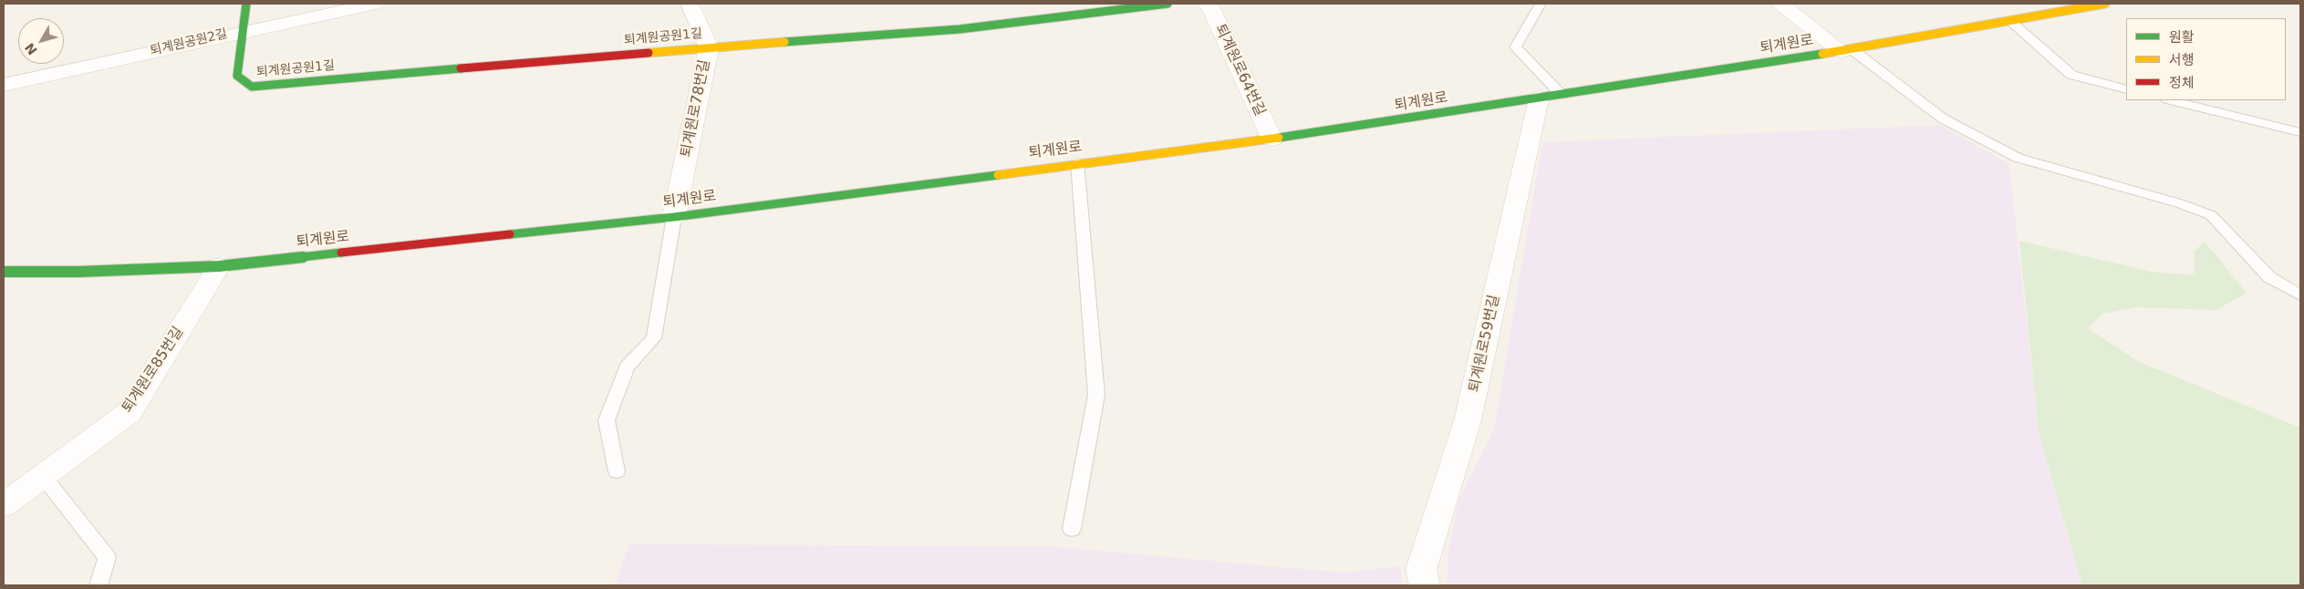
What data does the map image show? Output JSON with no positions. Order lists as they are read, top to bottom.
{
  "streets": {
    "street": [
      "퇴계원공원1길",
      "퇴계원공원2길",
      "퇴계원로",
      "퇴계원로64번길",
      "퇴계원로78번길",
      "퇴계원로59번길",
      "퇴계원로85번길"
    ]
  },
  "crossings": [
    ["퇴계원공원1길", "퇴계원공원2길"],
    ["퇴계원공원1길", "퇴계원로78번길"],
    ["퇴계원로", "퇴계원로64번길"],
    ["퇴계원로", "퇴계원로78번길"],
    ["퇴계원로", "퇴계원로59번길"],
    ["퇴계원로", "퇴계원로85번길"]
  ],
  "legend": ["원활", "서행", "정체"],
  "north": "bottom left"
}
